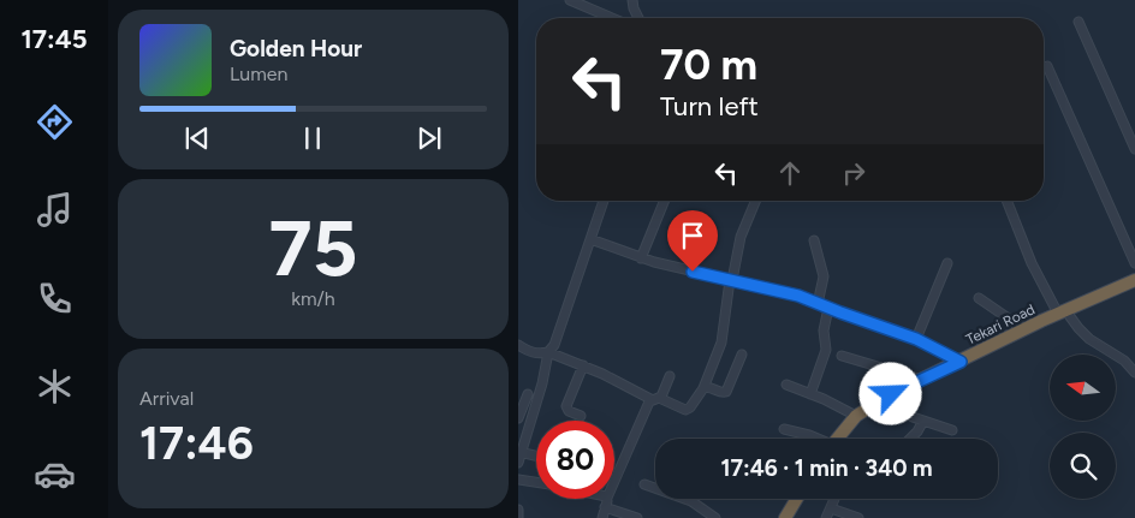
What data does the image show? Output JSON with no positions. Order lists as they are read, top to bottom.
{
  "streets": {
    "highway": ["Tekari Road"]
  },
  "north": "left",
  "page": {
    "tabs": "17:45",
    "turn": ["70 m", "Turn left"],
    "song": ["Golden Hour", "Lumen"],
    "tile": [
      ["75", "km/h"],
      ["Arrival", "17:46"]
    ],
    "limit": "80",
    "trip": "17:46 · 1 min · 340 m"
  }
}
